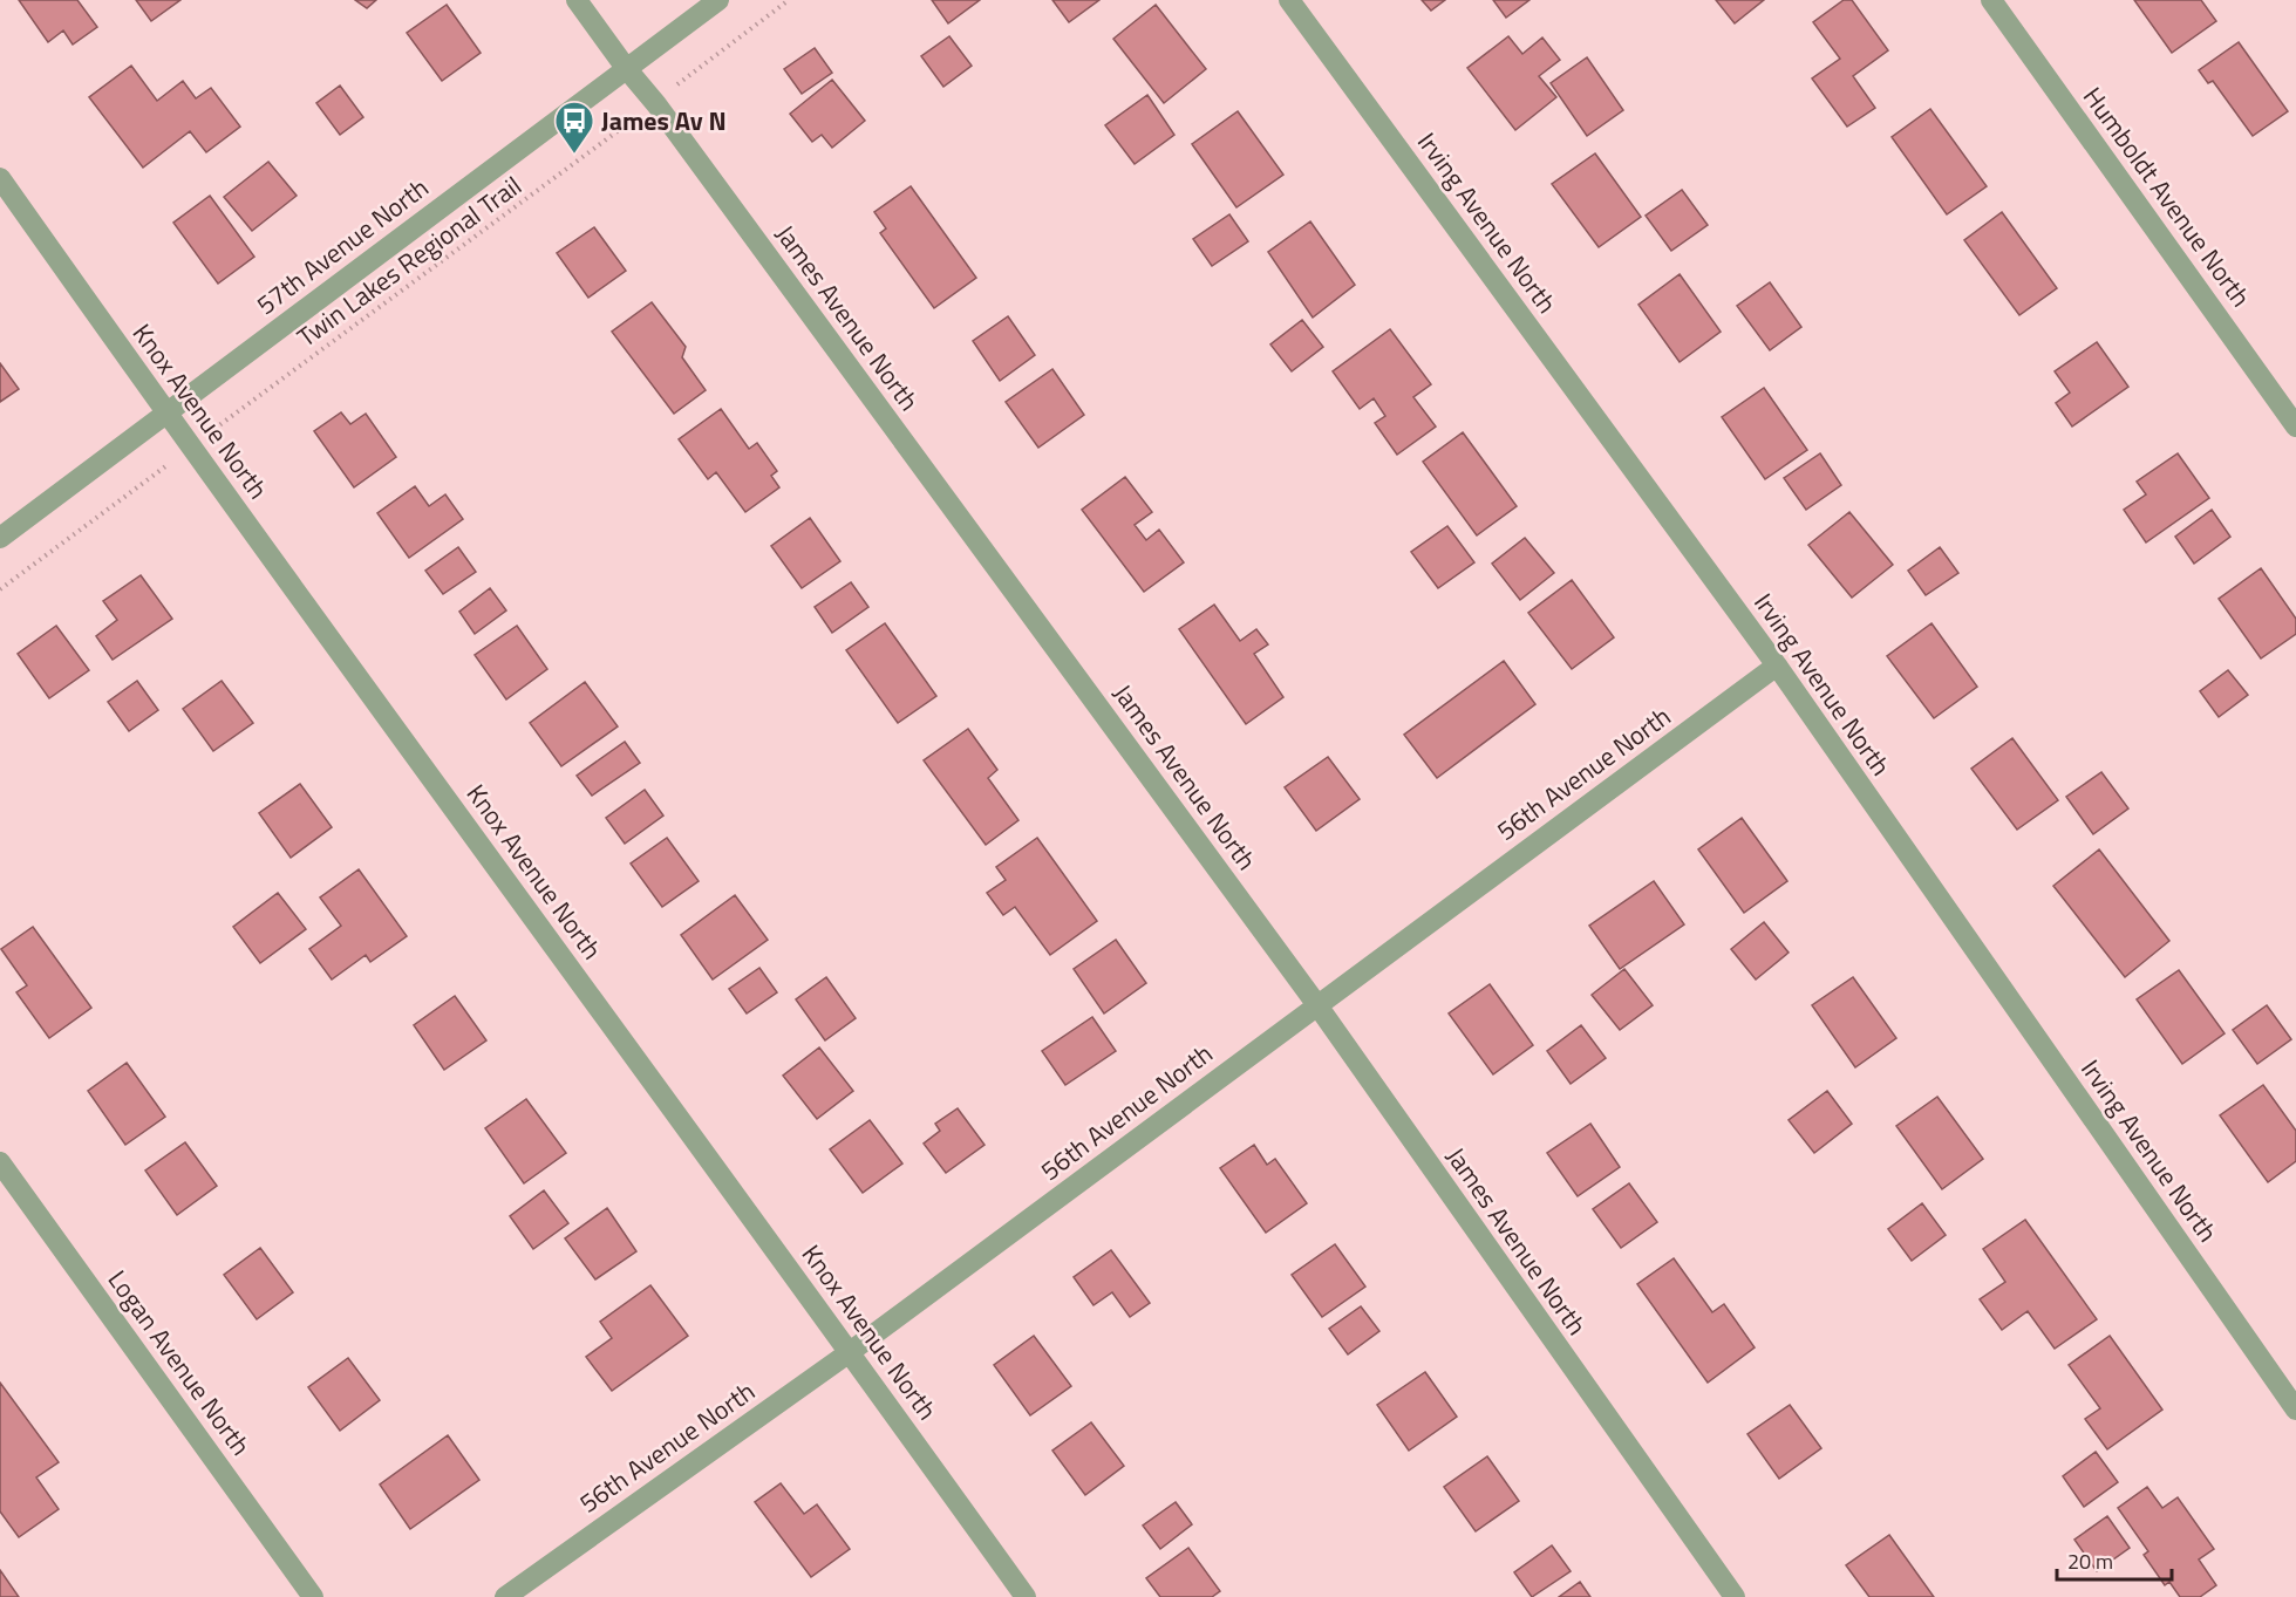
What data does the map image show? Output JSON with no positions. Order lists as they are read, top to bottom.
{
  "streets": {
    "street": [
      "Humboldt Avenue North",
      "Irving Avenue North",
      "57th Avenue North",
      "James Avenue North",
      "Knox Avenue North",
      "56th Avenue North",
      "Logan Avenue North"
    ],
    "path": ["Twin Lakes Regional Trail"]
  },
  "crossings": [
    ["Irving Avenue North", "56th Avenue North"],
    ["57th Avenue North", "James Avenue North"],
    ["57th Avenue North", "Knox Avenue North"],
    ["James Avenue North", "56th Avenue North"],
    ["Knox Avenue North", "56th Avenue North"]
  ],
  "places": {
    "bus stop": ["James Av N"]
  },
  "scale_bar": "20 m"
}
